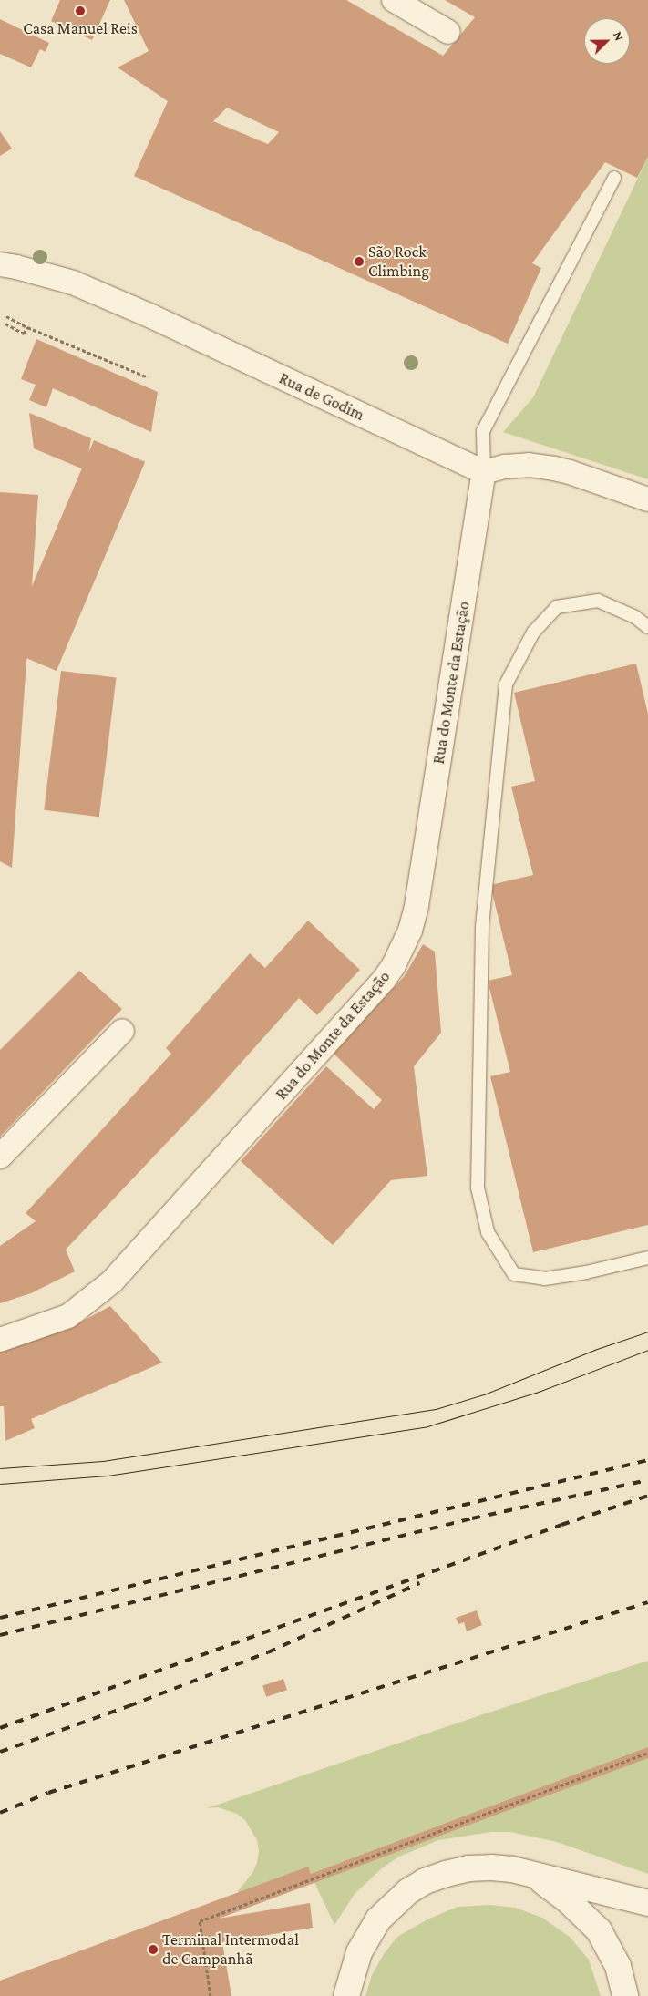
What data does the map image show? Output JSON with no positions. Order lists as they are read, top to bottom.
{
  "streets": {
    "street": ["Rua de Godim", "Rua do Monte da Estação"]
  },
  "crossings": [
    ["Rua de Godim", "Rua do Monte da Estação"]
  ],
  "places": ["Casa Manuel Reis", "São Rock Climbing", "Terminal Intermodal de Campanhã"],
  "north": "top right"
}
